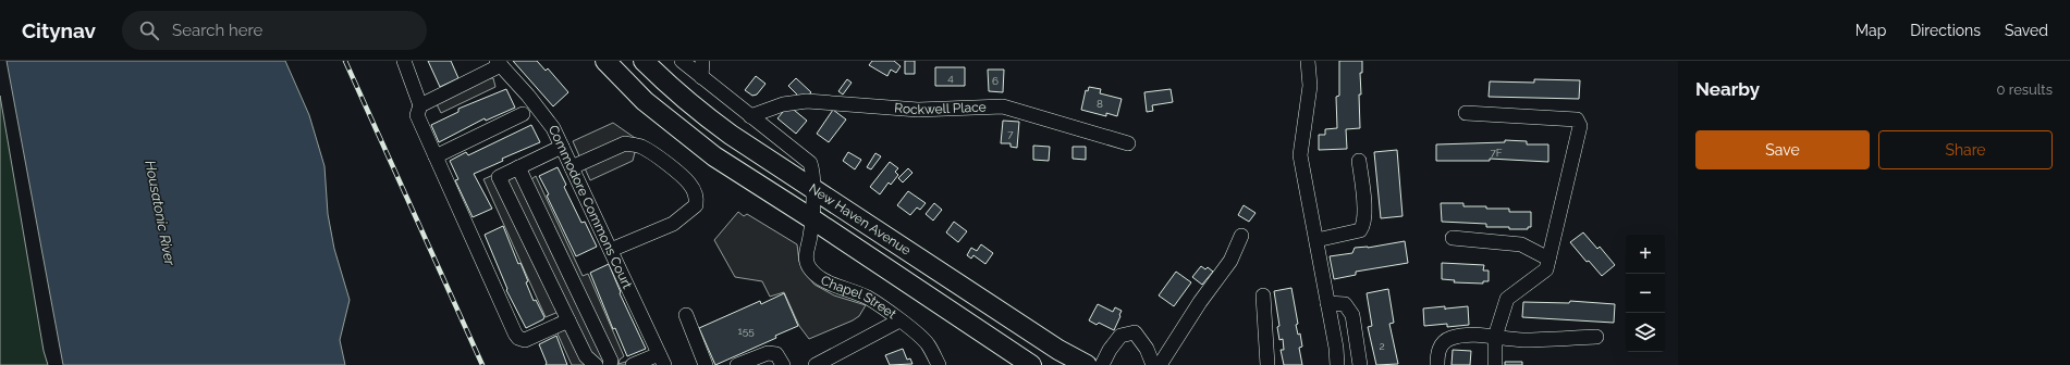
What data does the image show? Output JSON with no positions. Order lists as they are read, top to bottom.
{
  "streets": {
    "highway": ["New Haven Avenue"],
    "street": ["Rockwell Place", "Commodore Commons Court", "Chapel Street"]
  },
  "crossings": [
    ["Rockwell Place", "Chapel Street"],
    ["New Haven Avenue", "Chapel Street"]
  ],
  "water": ["Housatonic River"],
  "house_numbers": [
    "4",
    "6",
    "8",
    "7",
    "7F",
    "155",
    "2"
  ],
  "page": {
    "header": "Citynav",
    "search": "Search here",
    "nav": ["Map", "Directions", "Saved"],
    "heading": ["Nearby", "0 results"],
    "buttons": ["Save", "Share"],
    "map_buttons": ["+", "−"]
  }
}
